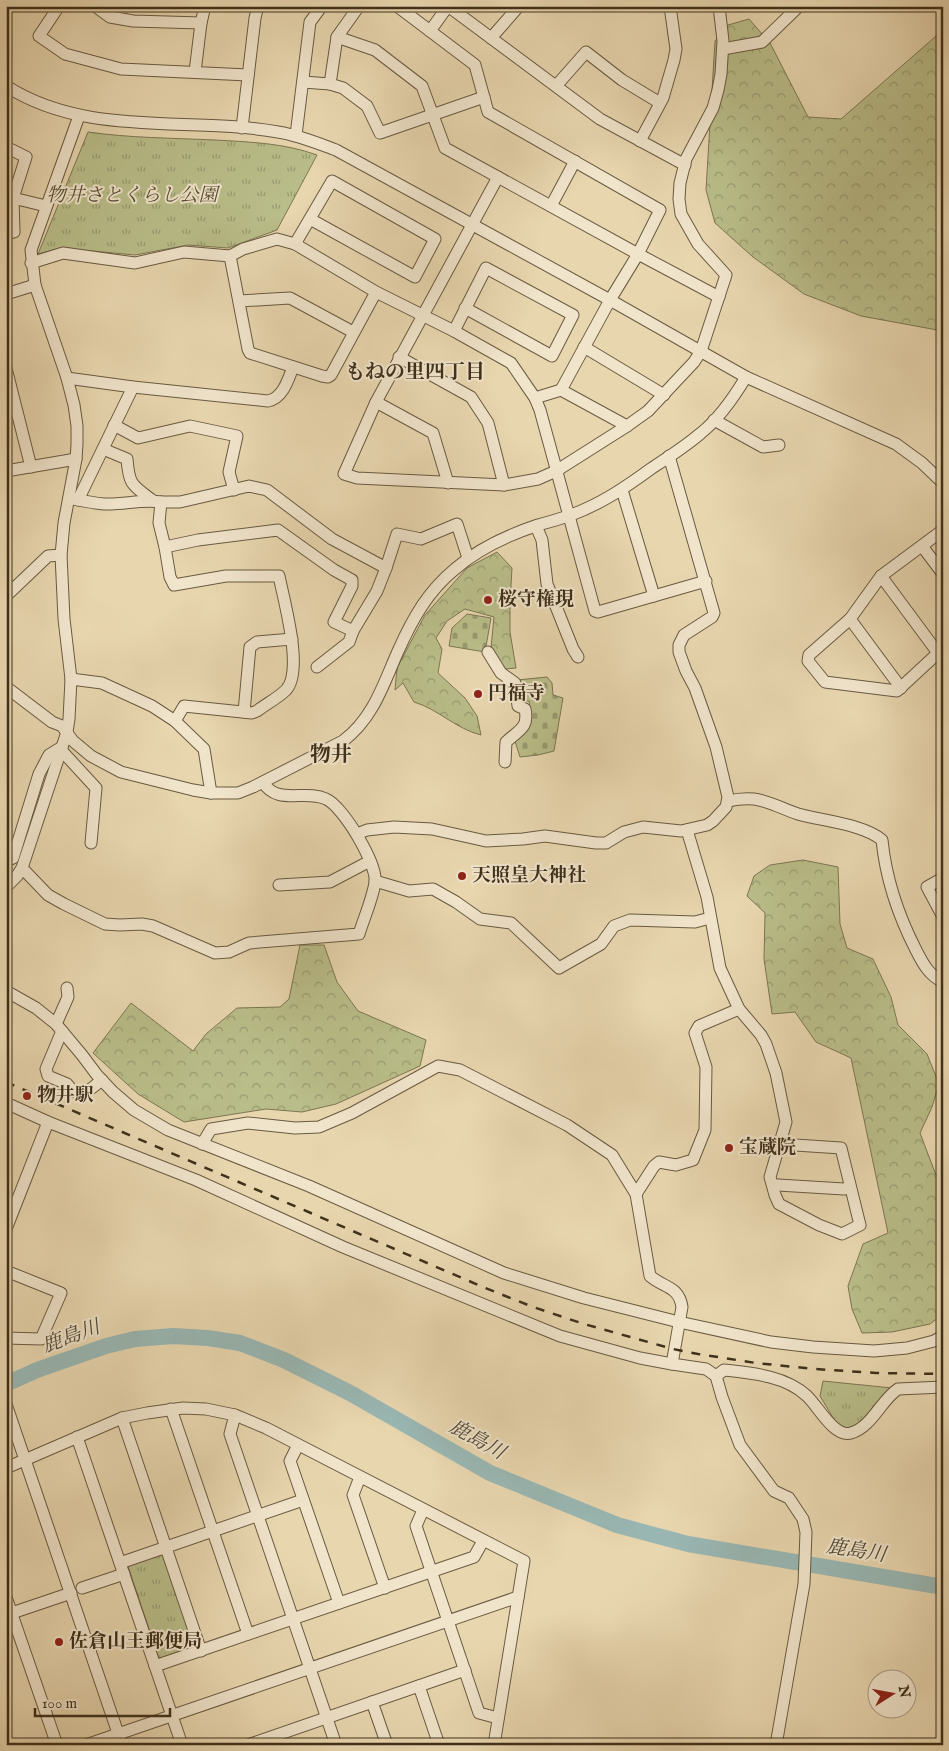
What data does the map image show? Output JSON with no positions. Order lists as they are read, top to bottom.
{
  "districts": ["もねの里四丁目", "物井"],
  "water": ["鹿島川"],
  "parks": ["物井さとくらし公園"],
  "places": [
    "桜守権現",
    "円福寺",
    "天照皇大神社",
    "物井駅",
    "宝蔵院",
    "佐倉山王郵便局"
  ],
  "scale_bar": "100 m",
  "north": "right"
}
